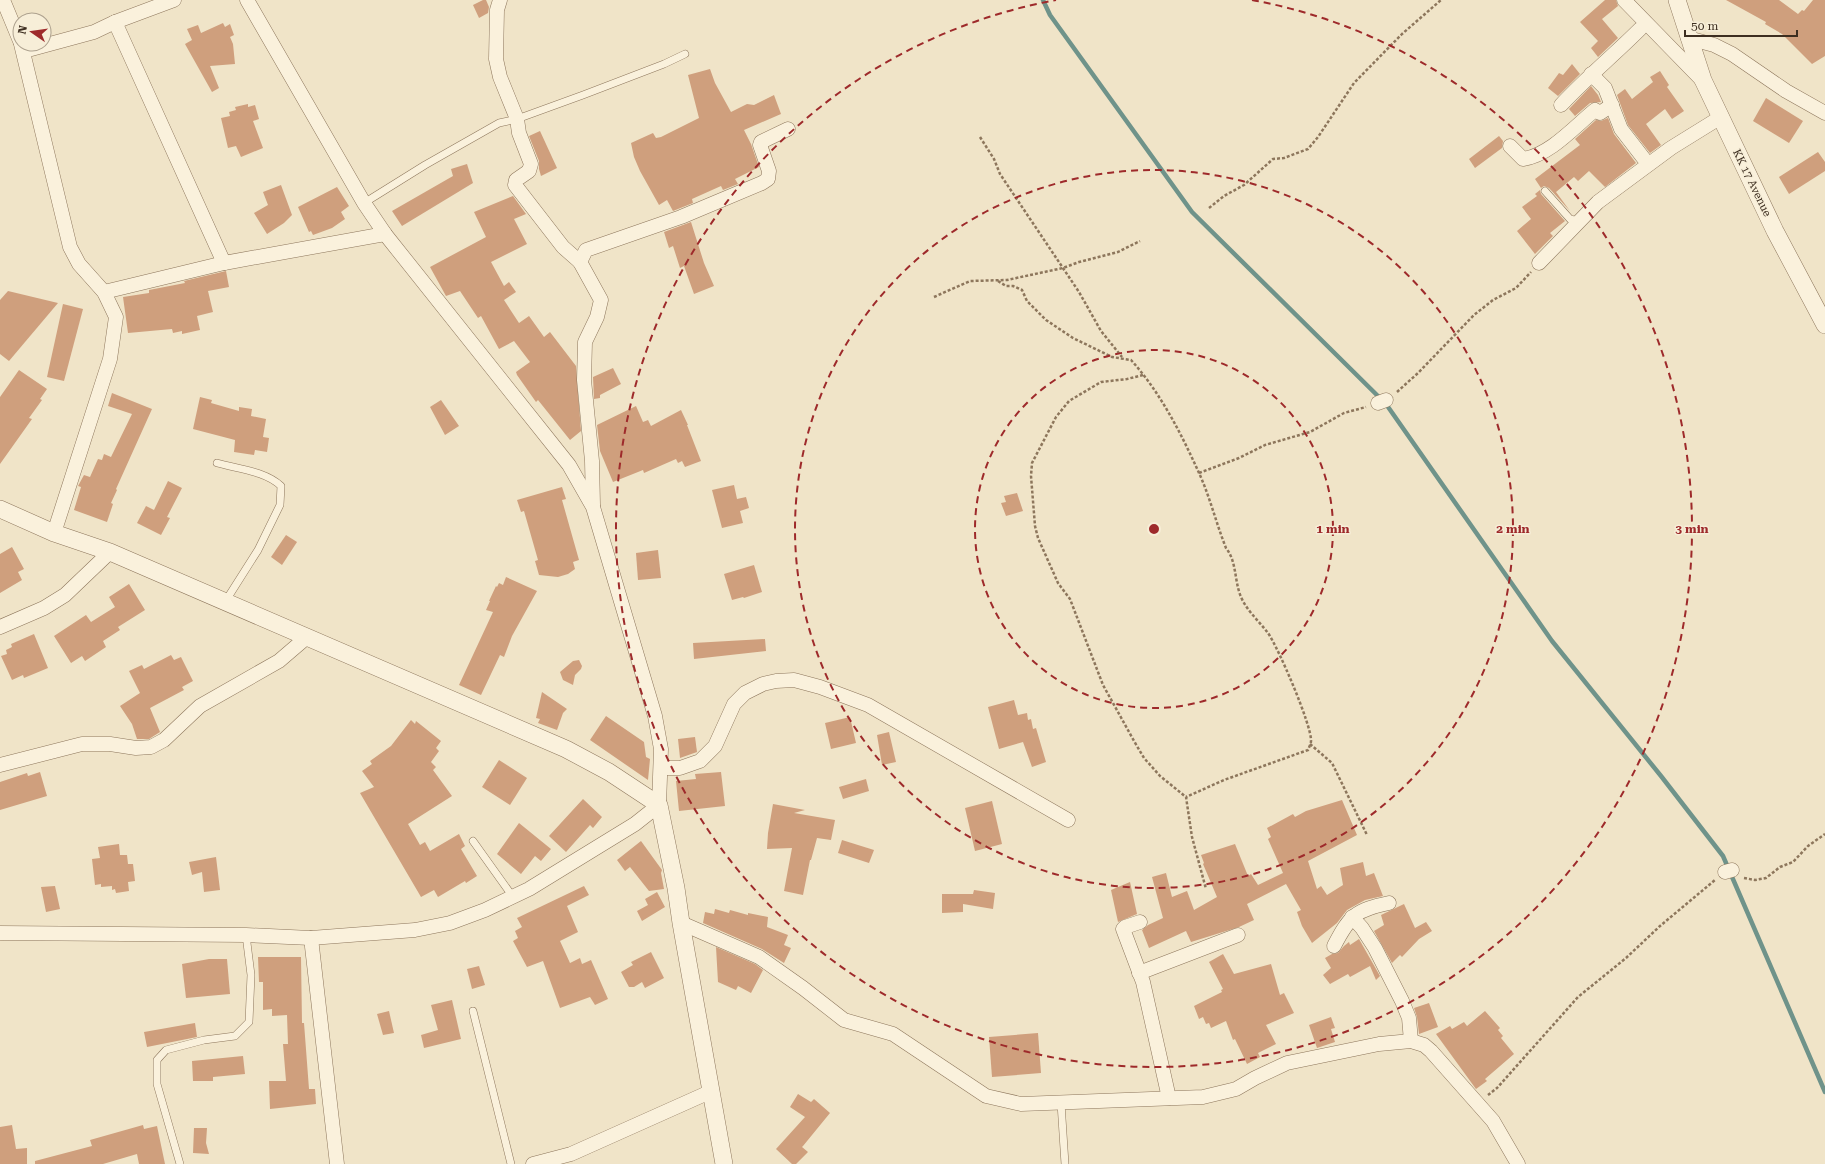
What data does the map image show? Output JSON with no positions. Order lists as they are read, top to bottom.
{
  "streets": {
    "street": ["KK 17 Avenue"]
  },
  "scale_bar": "50 m",
  "north": "left",
  "rings": ["1 min", "2 min", "3 min"]
}
